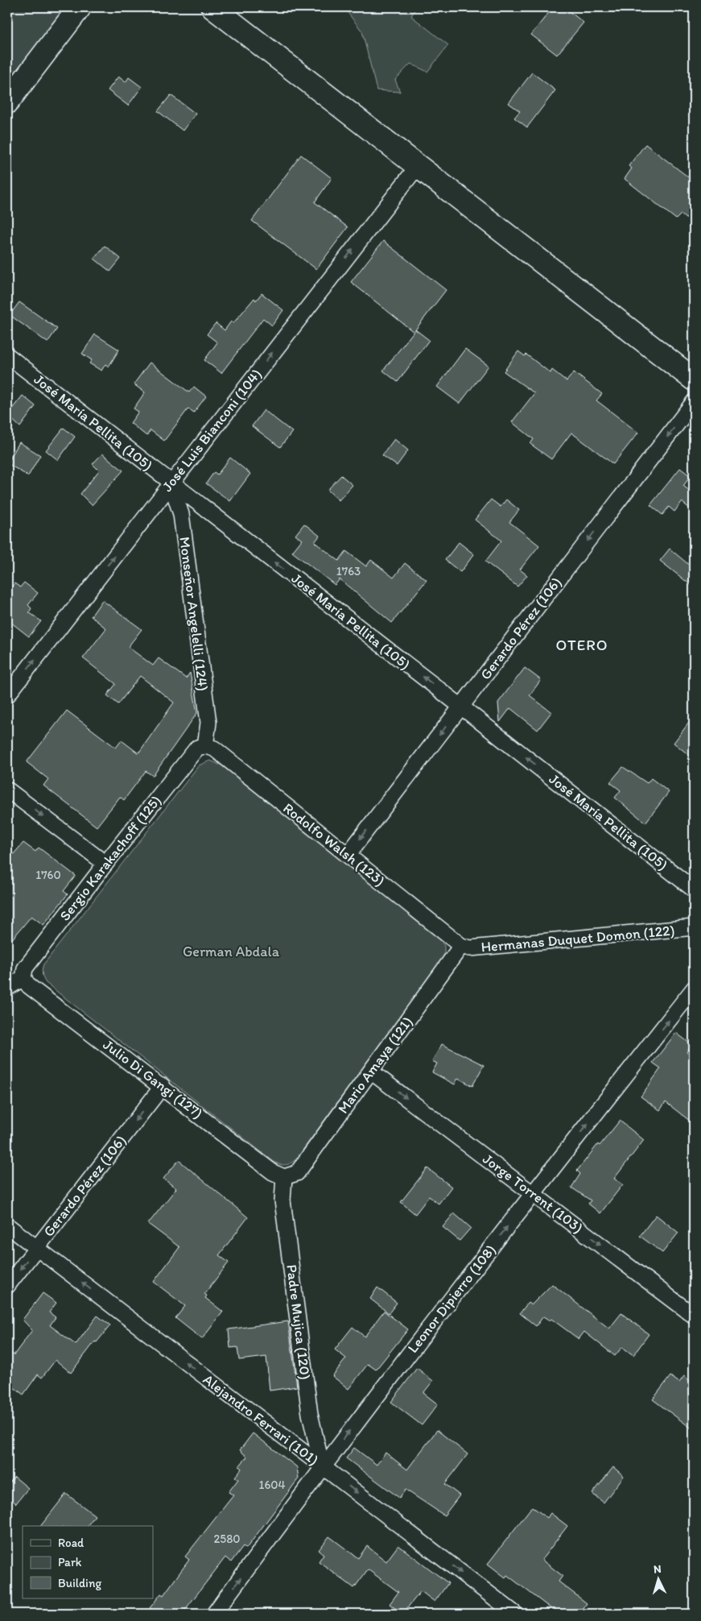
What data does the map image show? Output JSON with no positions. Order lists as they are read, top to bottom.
{
  "streets": {
    "street": [
      "José María Pellita (105)",
      "José Luis Bianconi (104)",
      "Monseñor Angelelli (124)",
      "Gerardo Pérez (106)",
      "Rodolfo Walsh (123)",
      "Sergio Karakachoff (125)",
      "Hermanas Duquet Domon (122)",
      "Mario Amaya (121)",
      "Julio Di Gangi (127)",
      "Jorge Torrent (103)",
      "Leonor Dipierro (108)",
      "Padre Mujica (120)",
      "Alejandro Ferrari (101)"
    ]
  },
  "crossings": [
    ["José María Pellita (105)", "José Luis Bianconi (104)"],
    ["José María Pellita (105)", "Monseñor Angelelli (124)"],
    ["José María Pellita (105)", "Gerardo Pérez (106)"],
    ["José Luis Bianconi (104)", "Monseñor Angelelli (124)"],
    ["Monseñor Angelelli (124)", "Rodolfo Walsh (123)"],
    ["Monseñor Angelelli (124)", "Sergio Karakachoff (125)"],
    ["Gerardo Pérez (106)", "Rodolfo Walsh (123)"],
    ["Gerardo Pérez (106)", "Julio Di Gangi (127)"],
    ["Gerardo Pérez (106)", "Alejandro Ferrari (101)"],
    ["Rodolfo Walsh (123)", "Sergio Karakachoff (125)"],
    ["Rodolfo Walsh (123)", "Hermanas Duquet Domon (122)"],
    ["Rodolfo Walsh (123)", "Mario Amaya (121)"],
    ["Sergio Karakachoff (125)", "Julio Di Gangi (127)"],
    ["Hermanas Duquet Domon (122)", "Mario Amaya (121)"],
    ["Mario Amaya (121)", "Julio Di Gangi (127)"],
    ["Mario Amaya (121)", "Jorge Torrent (103)"],
    ["Mario Amaya (121)", "Padre Mujica (120)"],
    ["Julio Di Gangi (127)", "Padre Mujica (120)"],
    ["Jorge Torrent (103)", "Leonor Dipierro (108)"],
    ["Leonor Dipierro (108)", "Padre Mujica (120)"],
    ["Leonor Dipierro (108)", "Alejandro Ferrari (101)"],
    ["Padre Mujica (120)", "Alejandro Ferrari (101)"]
  ],
  "one_way": [
    "José María Pellita (105)",
    "José Luis Bianconi (104)",
    "Gerardo Pérez (106)",
    "Jorge Torrent (103)",
    "Leonor Dipierro (108)"
  ],
  "districts": ["OTERO"],
  "parks": ["German Abdala"],
  "house_numbers": [
    "1763",
    "1760",
    "1604",
    "2580"
  ],
  "legend": ["Road", "Park", "Building"],
  "north": "top"
}
